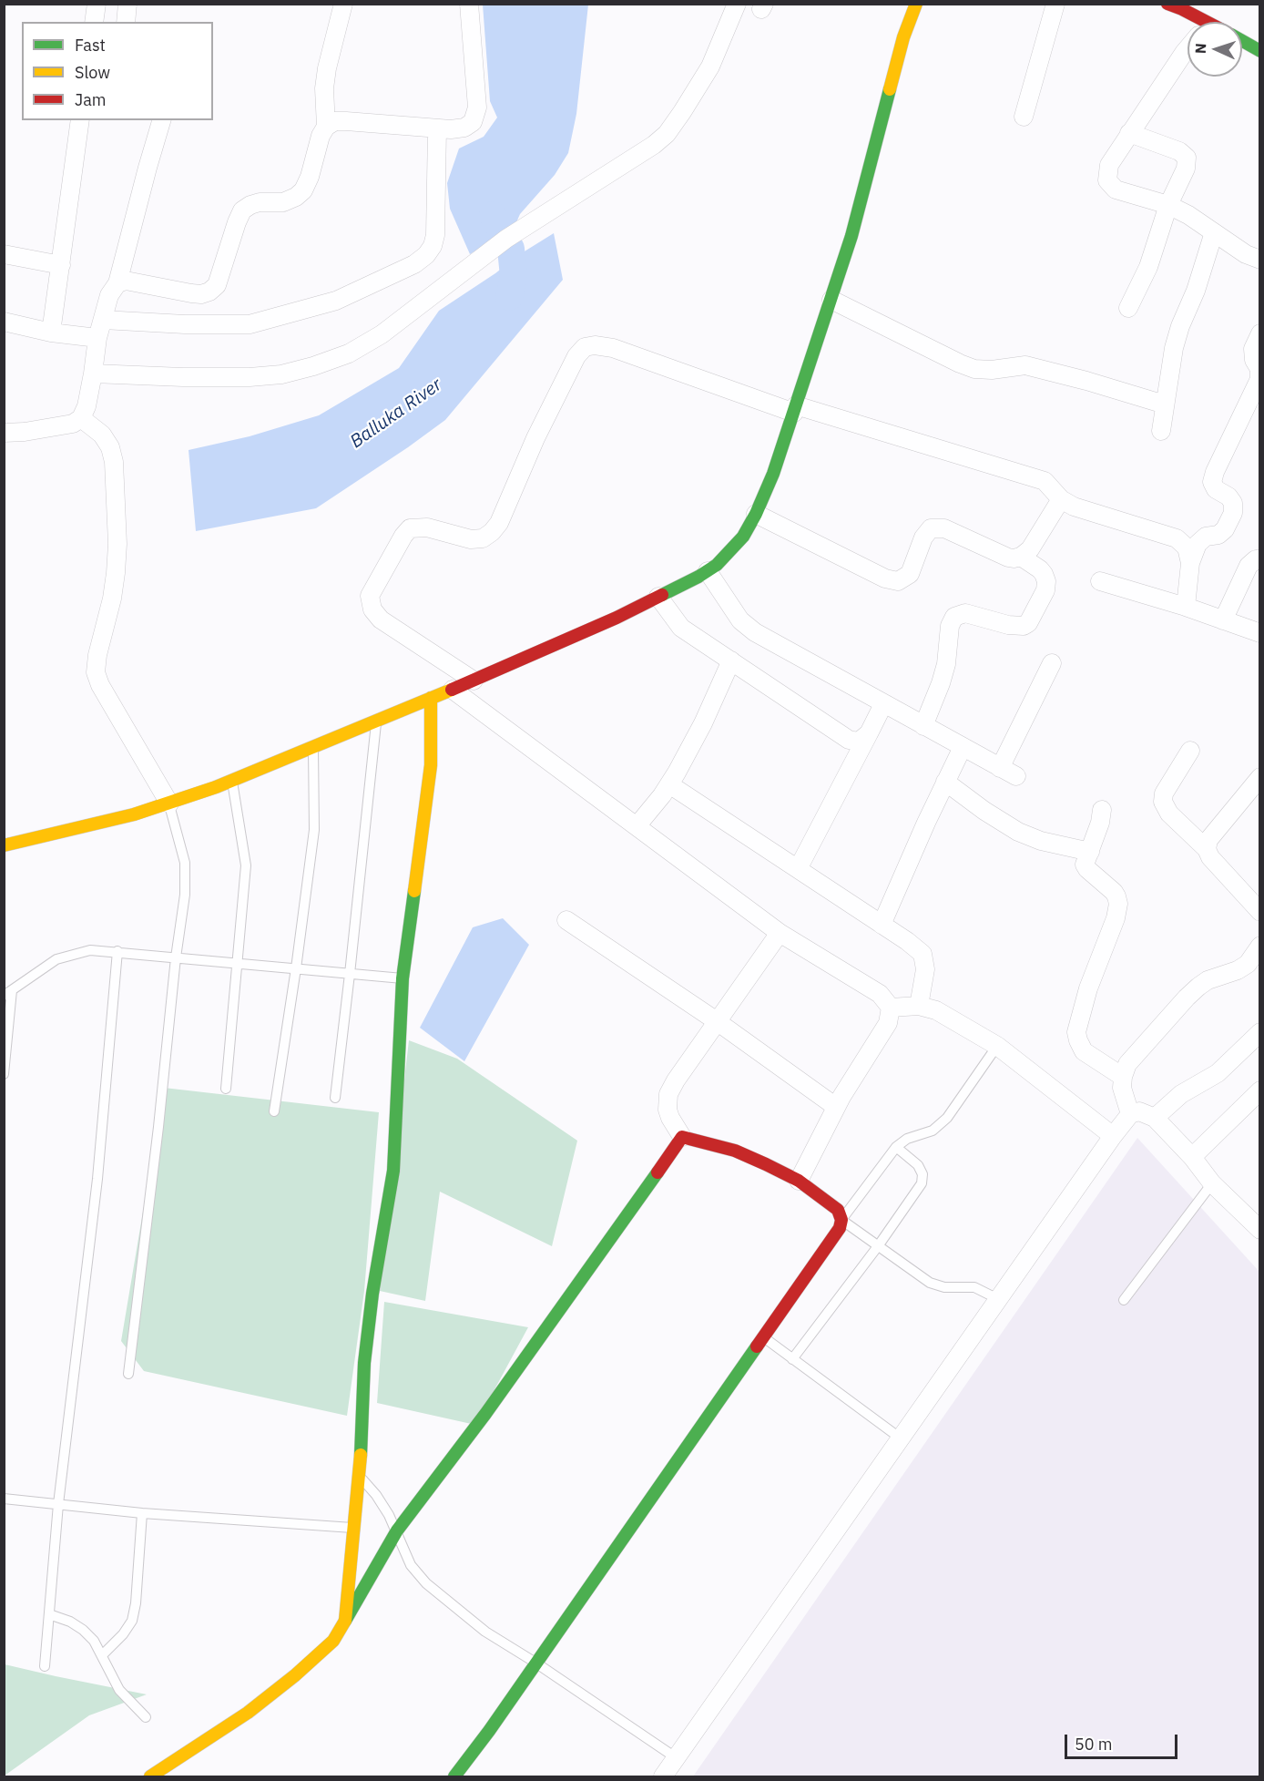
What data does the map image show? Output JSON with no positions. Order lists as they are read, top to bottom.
{
  "water": ["Balluka River"],
  "legend": ["Fast", "Slow", "Jam"],
  "scale_bar": "50 m",
  "north": "left"
}
